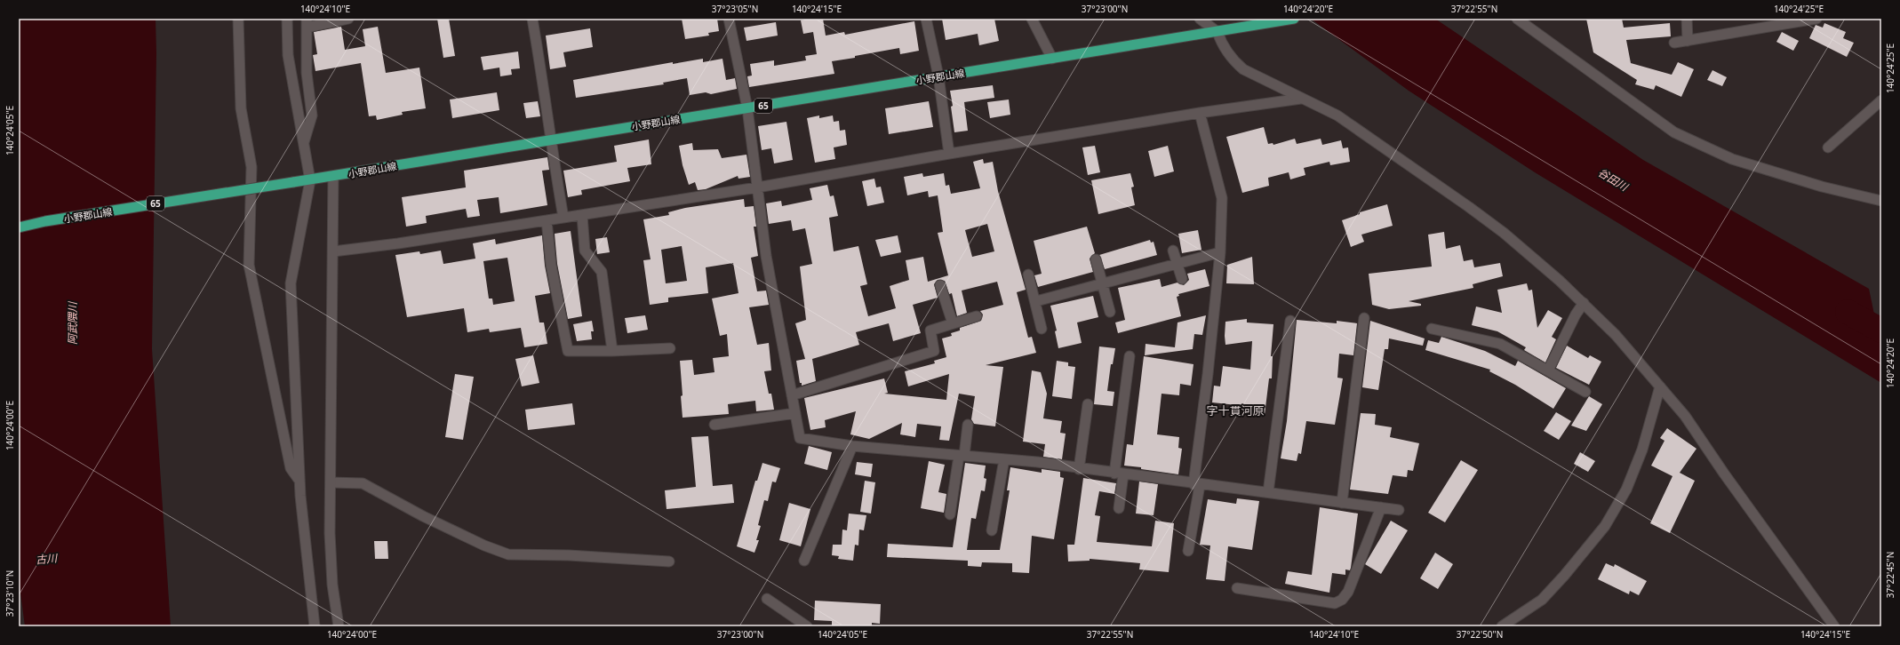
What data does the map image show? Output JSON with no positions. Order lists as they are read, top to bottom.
{
  "streets": {
    "main road": ["小野郡山線", "65"]
  },
  "districts": ["字十貫河原"],
  "water": ["谷田川", "阿武隈川", "古川"],
  "coordinates": [
    "140°24'10\"E",
    "37°23'05\"N",
    "140°24'15\"E",
    "37°23'00\"N",
    "140°24'20\"E",
    "37°22'55\"N",
    "140°24'25\"E",
    "140°24'05\"E",
    "140°24'00\"E",
    "37°22'45\"N",
    "37°23'10\"N",
    "37°22'50\"N"
  ]
}
